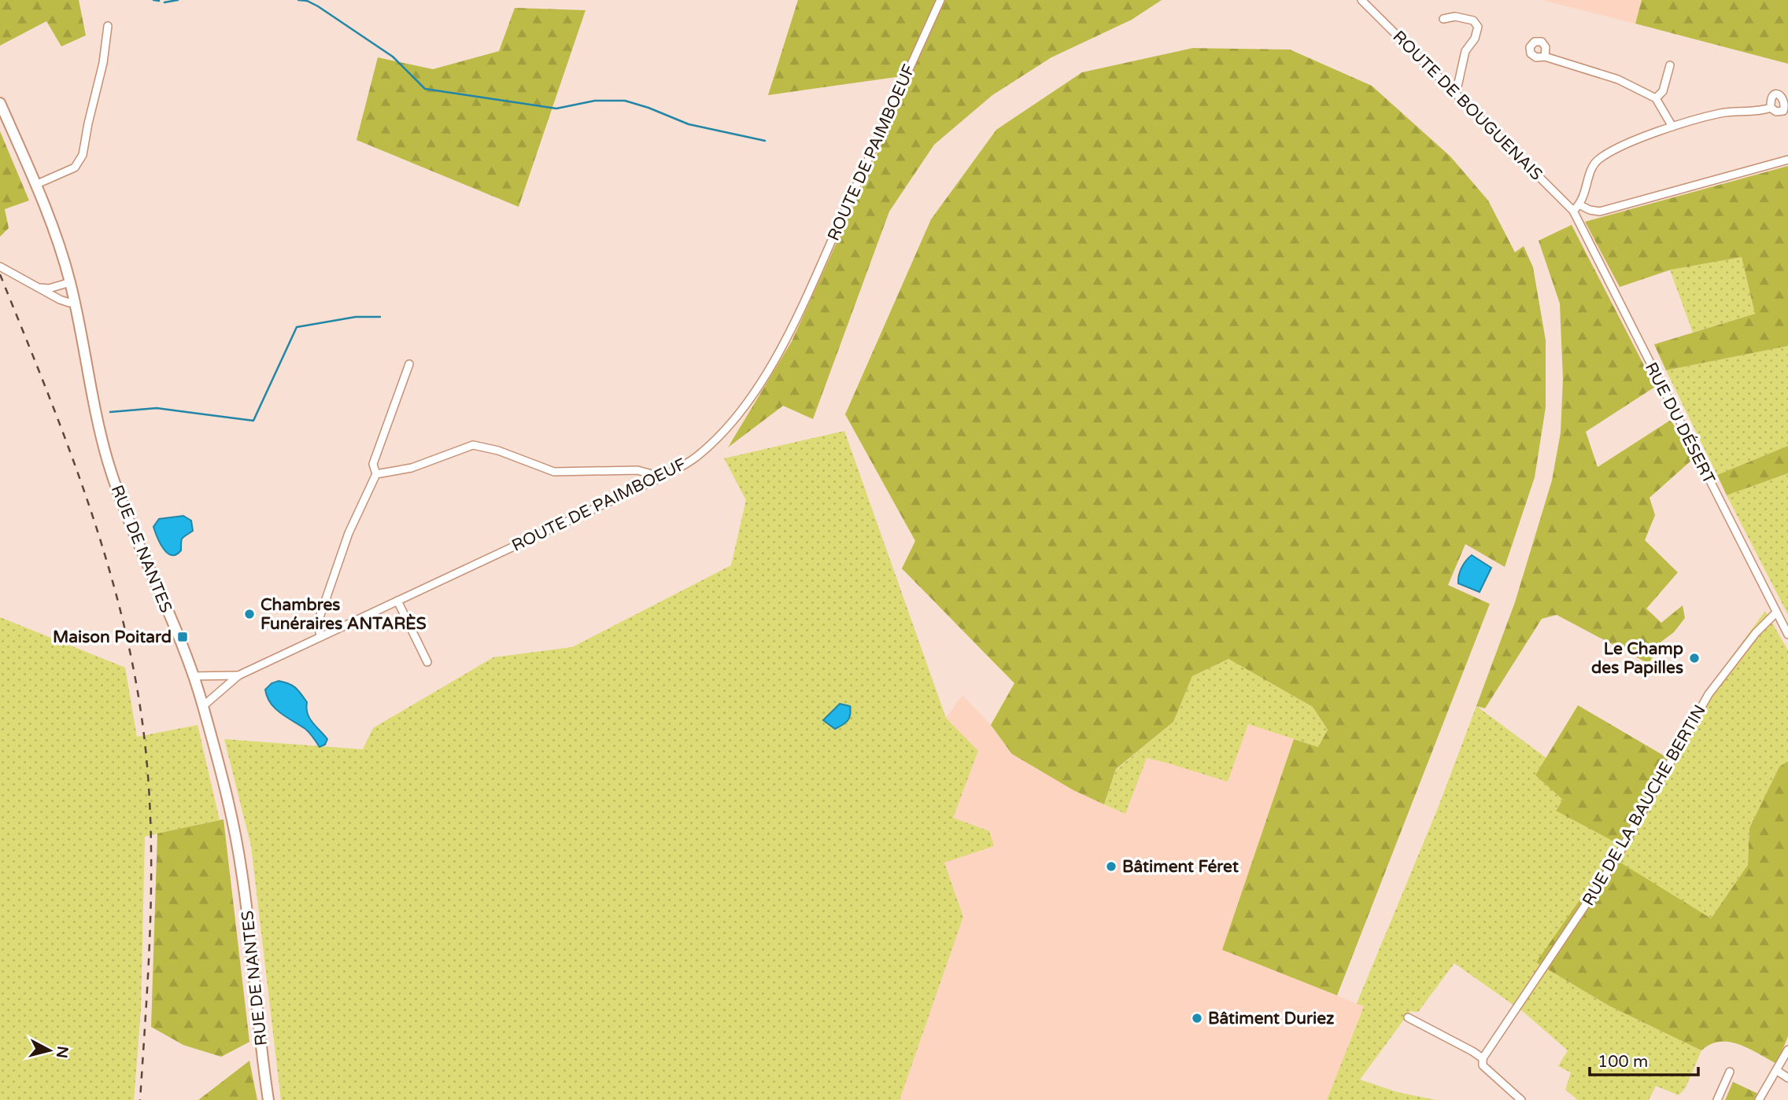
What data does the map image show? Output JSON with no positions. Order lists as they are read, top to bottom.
{
  "streets": {
    "main road": ["RUE DE NANTES"],
    "street": [
      "ROUTE DE BOUGUENAIS",
      "ROUTE DE PAIMBOEUF",
      "RUE DU DÉSERT",
      "RUE DE LA BAUCHE BERTIN"
    ]
  },
  "crossings": [
    ["ROUTE DE BOUGUENAIS", "RUE DU DÉSERT"],
    ["ROUTE DE PAIMBOEUF", "RUE DE NANTES"],
    ["RUE DU DÉSERT", "RUE DE LA BAUCHE BERTIN"]
  ],
  "places": {
    "other": [
      "Chambres Funéraires ANTARÈS",
      "Le Champ des Papilles",
      "Bâtiment Féret",
      "Bâtiment Duriez"
    ],
    "transit": ["Maison Poitard"]
  },
  "scale_bar": "100 m",
  "north": "right"
}
